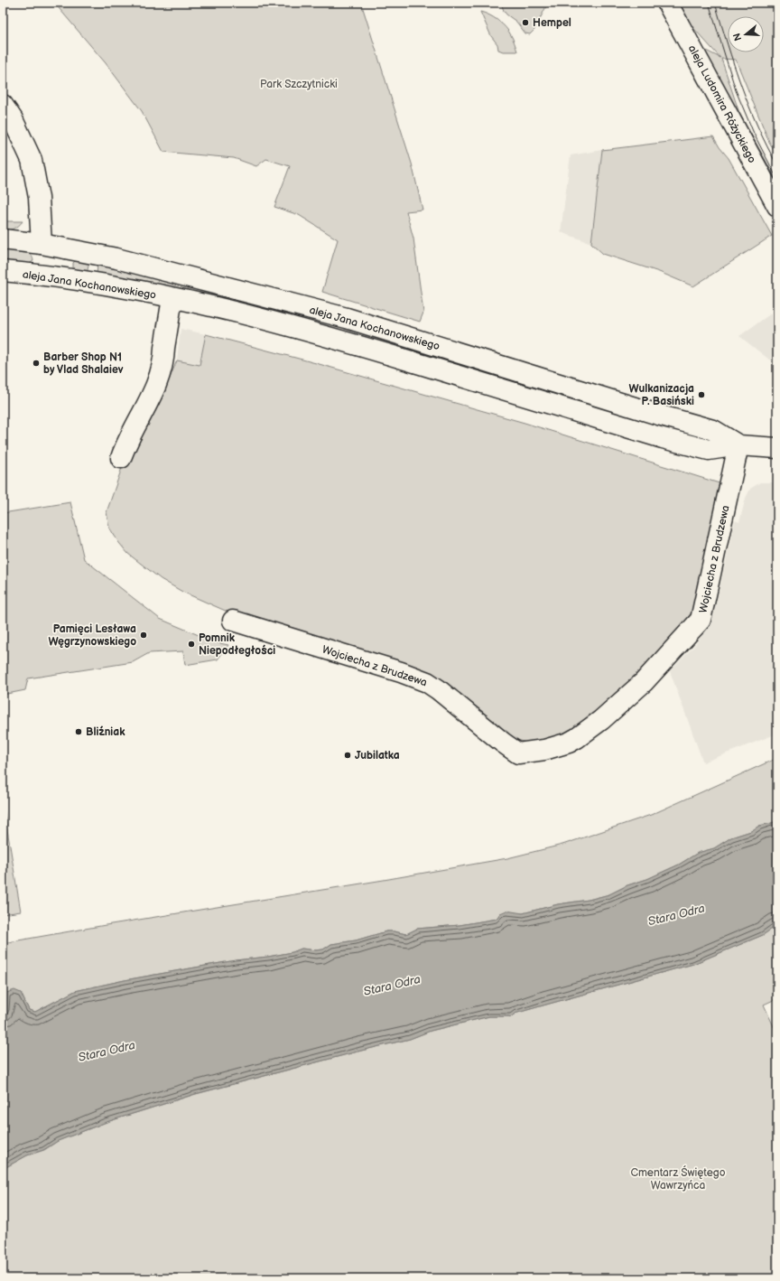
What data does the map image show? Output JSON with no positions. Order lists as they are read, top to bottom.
{
  "streets": {
    "main road": ["aleja Ludomira Różyckiego", "aleja Jana Kochanowskiego", "Wojciecha z Brudzewa"]
  },
  "crossings": [
    ["aleja Jana Kochanowskiego", "Wojciecha z Brudzewa"]
  ],
  "water": ["Stara Odra"],
  "parks": ["Park Szczytnicki", "Cmentarz Świętego Wawrzyńca"],
  "places": [
    "Hempel",
    "Barber Shop N1 by Vlad Shalaiev",
    "Wulkanizacja P. Basiński",
    "Pamięci Lesława Węgrzynowskiego",
    "Pomnik Niepodłegłości",
    "Bliźniak",
    "Jubilatka"
  ],
  "north": "left"
}
